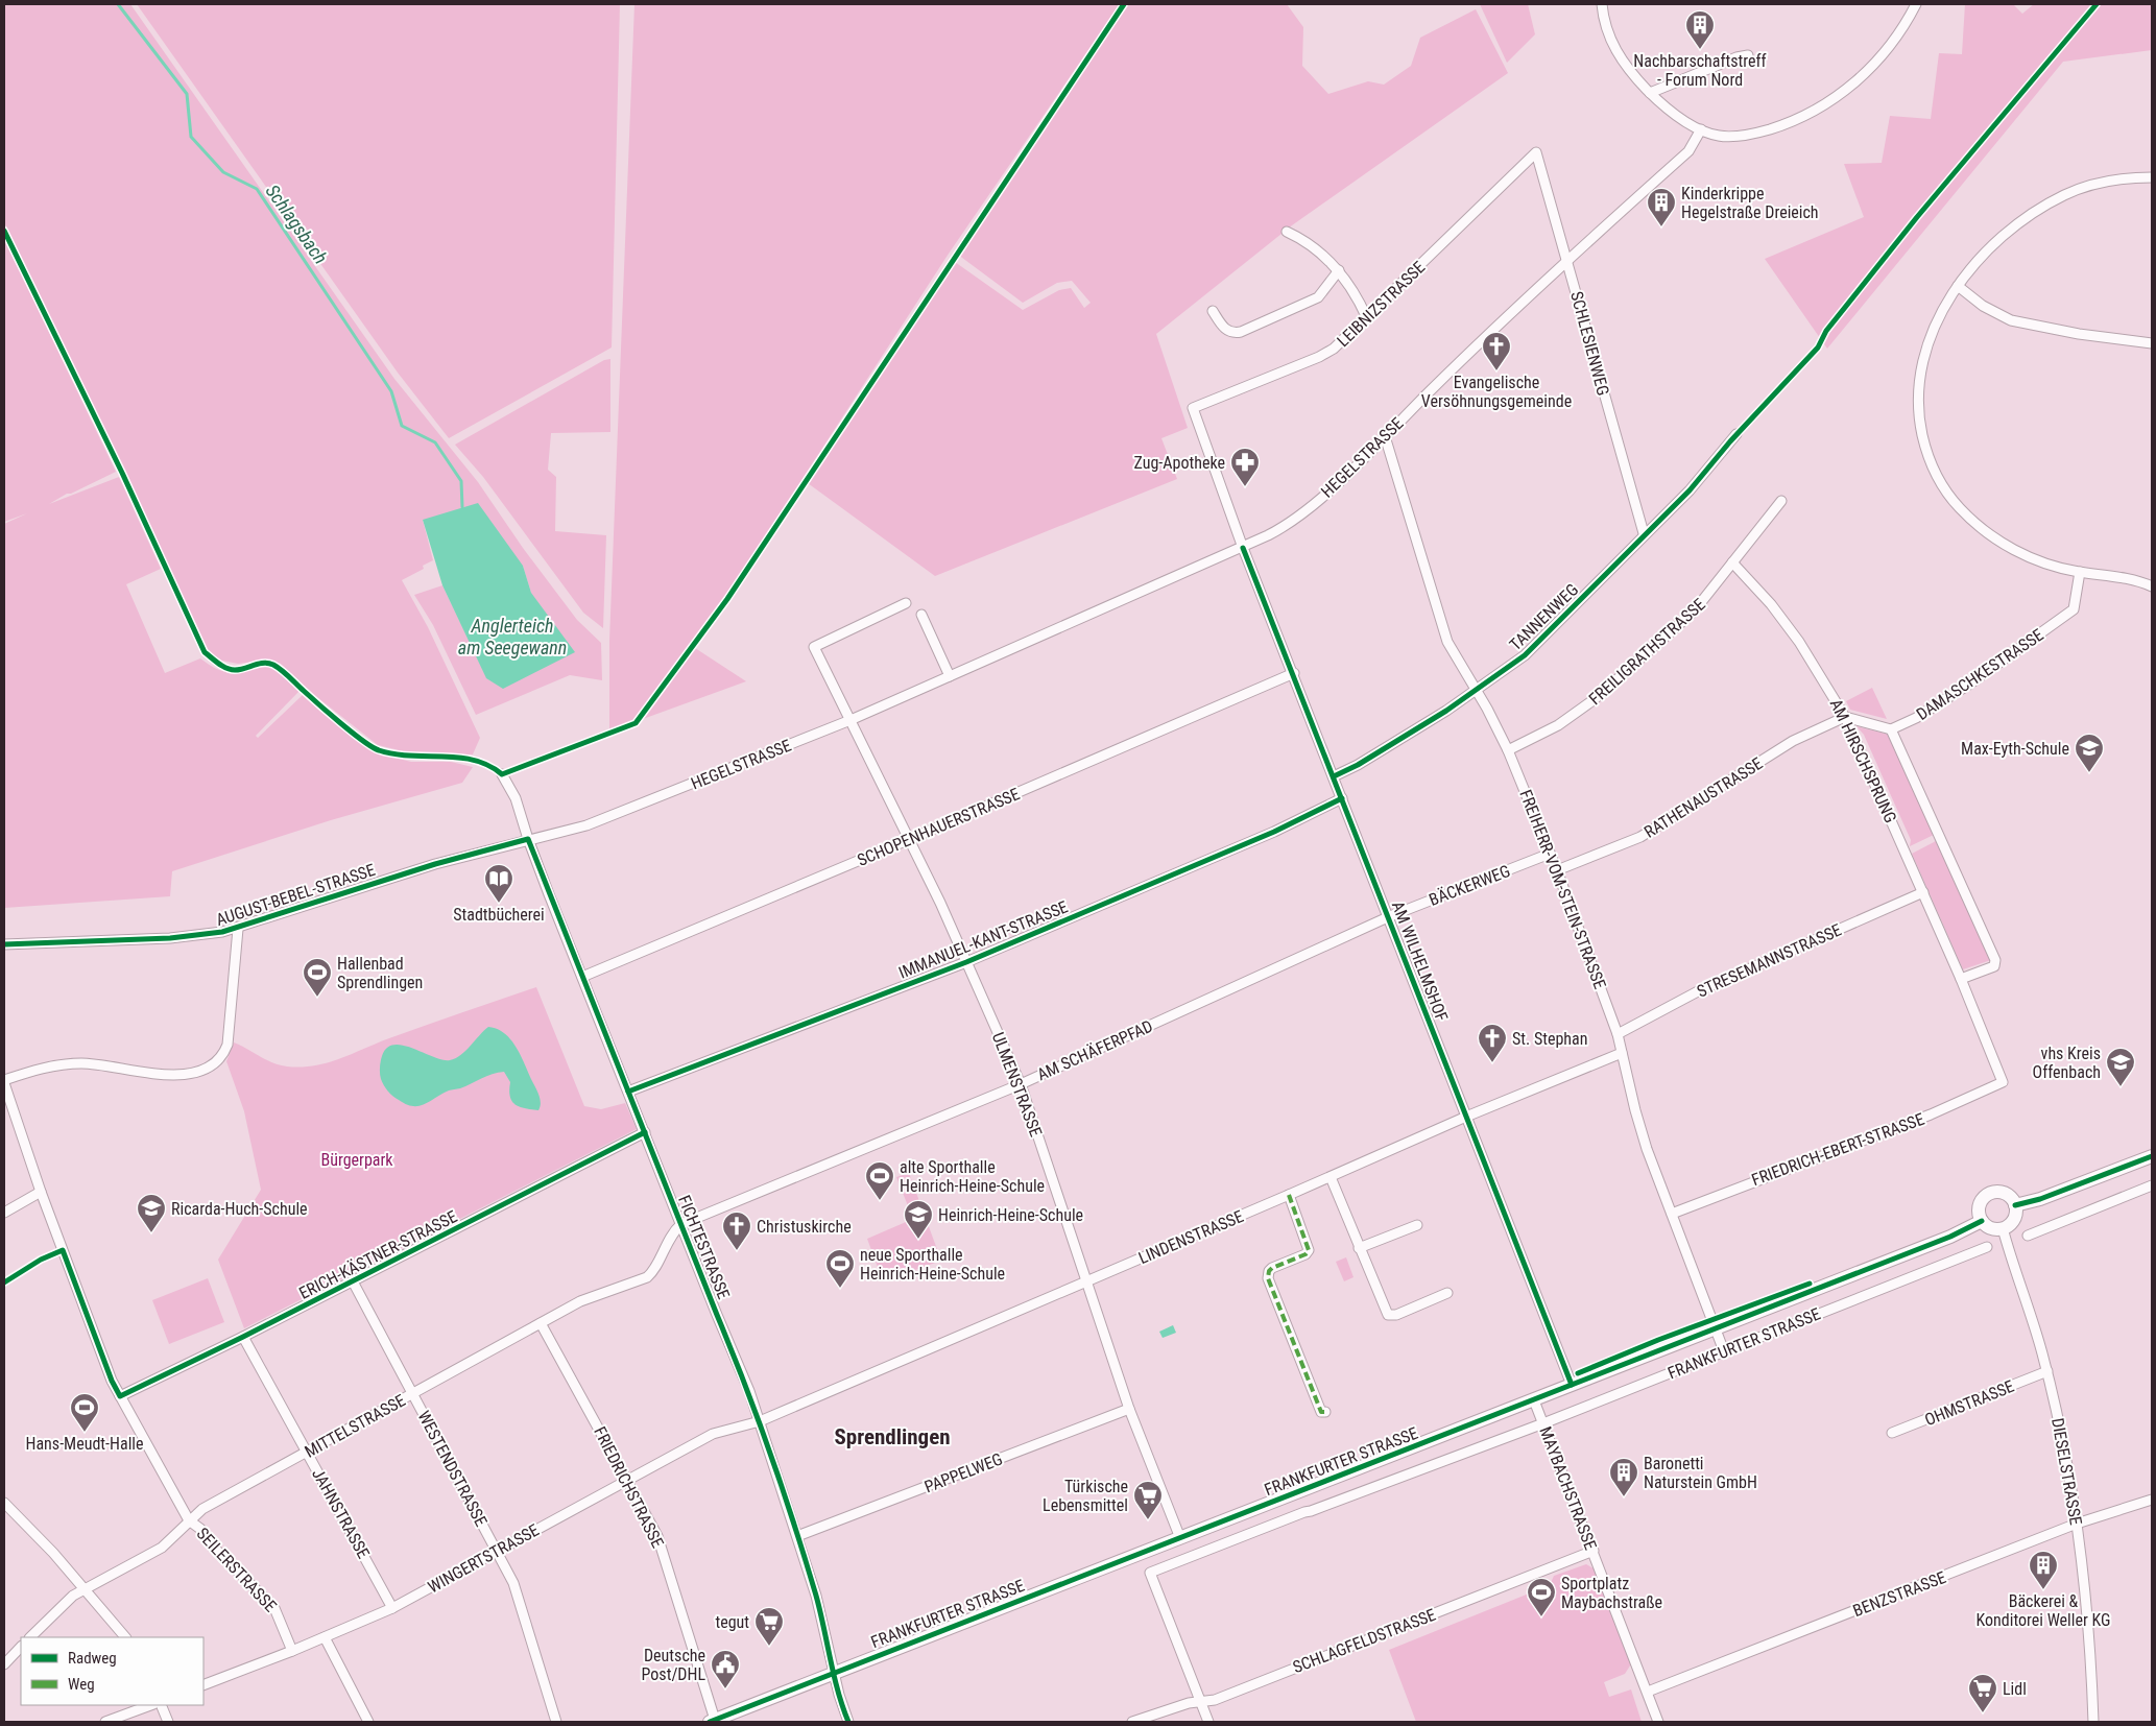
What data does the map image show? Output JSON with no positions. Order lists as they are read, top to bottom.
{
  "streets": {
    "street": [
      "LEIBNIZSTRASSE",
      "SCHLESIENWEG",
      "HEGELSTRASSE",
      "TANNENWEG",
      "FREILIGRATHSTRASSE",
      "DAMASCHKESTRASSE",
      "AM HIRSCHSPRUNG",
      "RATHENAUSTRASSE",
      "SCHOPENHAUERSTRASSE",
      "BÄCKERWEG",
      "FREIHERR-VOM-STEIN-STRASSE",
      "AUGUST-BEBEL-STRASSE",
      "IMMANUEL-KANT-STRASSE",
      "STRESEMANNSTRASSE",
      "AM WILHELMSHOF",
      "AM SCHÄFERPFAD",
      "ULMENSTRASSE",
      "FRIEDRICH-EBERT-STRASSE",
      "LINDENSTRASSE",
      "FICHTESTRASSE",
      "ERICH-KÄSTNER-STRASSE",
      "FRANKFURTER STRASSE",
      "OHMSTRASSE",
      "MITTELSTRASSE",
      "WESTENDSTRASSE",
      "DIESELSTRASSE",
      "PAPPELWEG",
      "FRIEDRICHSTRASSE",
      "MAYBACHSTRASSE",
      "JAHNSTRASSE",
      "WINGERTSTRASSE",
      "SEILERSTRASSE",
      "BENZSTRASSE",
      "SCHLAGFELDSTRASSE"
    ]
  },
  "crossings": [
    ["LEIBNIZSTRASSE", "SCHLESIENWEG"],
    ["LEIBNIZSTRASSE", "AM WILHELMSHOF"],
    ["SCHLESIENWEG", "HEGELSTRASSE"],
    ["SCHLESIENWEG", "TANNENWEG"],
    ["HEGELSTRASSE", "FREIHERR-VOM-STEIN-STRASSE"],
    ["HEGELSTRASSE", "AUGUST-BEBEL-STRASSE"],
    ["HEGELSTRASSE", "AM WILHELMSHOF"],
    ["HEGELSTRASSE", "ULMENSTRASSE"],
    ["HEGELSTRASSE", "FICHTESTRASSE"],
    ["TANNENWEG", "FREIHERR-VOM-STEIN-STRASSE"],
    ["TANNENWEG", "AM WILHELMSHOF"],
    ["FREILIGRATHSTRASSE", "AM HIRSCHSPRUNG"],
    ["FREILIGRATHSTRASSE", "FREIHERR-VOM-STEIN-STRASSE"],
    ["AM HIRSCHSPRUNG", "RATHENAUSTRASSE"],
    ["AM HIRSCHSPRUNG", "STRESEMANNSTRASSE"],
    ["AM HIRSCHSPRUNG", "FRIEDRICH-EBERT-STRASSE"],
    ["RATHENAUSTRASSE", "FREIHERR-VOM-STEIN-STRASSE"],
    ["SCHOPENHAUERSTRASSE", "AM WILHELMSHOF"],
    ["SCHOPENHAUERSTRASSE", "ULMENSTRASSE"],
    ["SCHOPENHAUERSTRASSE", "FICHTESTRASSE"],
    ["BÄCKERWEG", "FREIHERR-VOM-STEIN-STRASSE"],
    ["BÄCKERWEG", "AM WILHELMSHOF"],
    ["BÄCKERWEG", "AM SCHÄFERPFAD"],
    ["FREIHERR-VOM-STEIN-STRASSE", "STRESEMANNSTRASSE"],
    ["FREIHERR-VOM-STEIN-STRASSE", "FRIEDRICH-EBERT-STRASSE"],
    ["FREIHERR-VOM-STEIN-STRASSE", "LINDENSTRASSE"],
    ["FREIHERR-VOM-STEIN-STRASSE", "FRANKFURTER STRASSE"],
    ["AUGUST-BEBEL-STRASSE", "FICHTESTRASSE"],
    ["IMMANUEL-KANT-STRASSE", "AM WILHELMSHOF"],
    ["IMMANUEL-KANT-STRASSE", "ULMENSTRASSE"],
    ["IMMANUEL-KANT-STRASSE", "FICHTESTRASSE"],
    ["AM WILHELMSHOF", "AM SCHÄFERPFAD"],
    ["AM WILHELMSHOF", "LINDENSTRASSE"],
    ["AM WILHELMSHOF", "FRANKFURTER STRASSE"],
    ["AM SCHÄFERPFAD", "ULMENSTRASSE"],
    ["AM SCHÄFERPFAD", "FICHTESTRASSE"],
    ["AM SCHÄFERPFAD", "MITTELSTRASSE"],
    ["ULMENSTRASSE", "LINDENSTRASSE"],
    ["ULMENSTRASSE", "FRANKFURTER STRASSE"],
    ["ULMENSTRASSE", "PAPPELWEG"],
    ["LINDENSTRASSE", "FICHTESTRASSE"],
    ["LINDENSTRASSE", "WINGERTSTRASSE"],
    ["FICHTESTRASSE", "ERICH-KÄSTNER-STRASSE"],
    ["FICHTESTRASSE", "FRANKFURTER STRASSE"],
    ["FICHTESTRASSE", "MITTELSTRASSE"],
    ["FICHTESTRASSE", "PAPPELWEG"],
    ["FICHTESTRASSE", "WINGERTSTRASSE"],
    ["ERICH-KÄSTNER-STRASSE", "WESTENDSTRASSE"],
    ["ERICH-KÄSTNER-STRASSE", "JAHNSTRASSE"],
    ["ERICH-KÄSTNER-STRASSE", "SEILERSTRASSE"],
    ["FRANKFURTER STRASSE", "DIESELSTRASSE"],
    ["FRANKFURTER STRASSE", "FRIEDRICHSTRASSE"],
    ["FRANKFURTER STRASSE", "MAYBACHSTRASSE"],
    ["FRANKFURTER STRASSE", "SCHLAGFELDSTRASSE"],
    ["OHMSTRASSE", "DIESELSTRASSE"],
    ["MITTELSTRASSE", "WESTENDSTRASSE"],
    ["MITTELSTRASSE", "FRIEDRICHSTRASSE"],
    ["MITTELSTRASSE", "JAHNSTRASSE"],
    ["MITTELSTRASSE", "SEILERSTRASSE"],
    ["WESTENDSTRASSE", "WINGERTSTRASSE"],
    ["DIESELSTRASSE", "BENZSTRASSE"],
    ["FRIEDRICHSTRASSE", "WINGERTSTRASSE"],
    ["MAYBACHSTRASSE", "BENZSTRASSE"],
    ["MAYBACHSTRASSE", "SCHLAGFELDSTRASSE"],
    ["JAHNSTRASSE", "WINGERTSTRASSE"],
    ["WINGERTSTRASSE", "SEILERSTRASSE"]
  ],
  "districts": ["Sprendlingen"],
  "water": ["Schlagsbach", "Anglerteich am Seegewann"],
  "parks": ["Bürgerpark"],
  "places": {
    "building": [
      "Nachbarschaftstreff - Forum Nord",
      "Kinderkrippe Hegelstraße Dreieich",
      "Baronetti Naturstein GmbH",
      "Bäckerei & Konditorei Weller KG"
    ],
    "church": ["Evangelische Versöhnungsgemeinde", "St. Stephan", "Christuskirche"],
    "pharmacy": ["Zug-Apotheke"],
    "school or university": [
      "Max-Eyth-Schule",
      "vhs Kreis Offenbach",
      "Ricarda-Huch-Schule",
      "Heinrich-Heine-Schule"
    ],
    "library": ["Stadtbücherei"],
    "sports": [
      "Hallenbad Sprendlingen",
      "alte Sporthalle Heinrich-Heine-Schule",
      "neue Sporthalle Heinrich-Heine-Schule",
      "Hans-Meudt-Halle",
      "Sportplatz Maybachstraße"
    ],
    "supermarket": ["Türkische Lebensmittel", "tegut", "Lidl"],
    "public building": ["Deutsche Post/DHL"]
  },
  "legend": ["Radweg", "Weg"]
}
